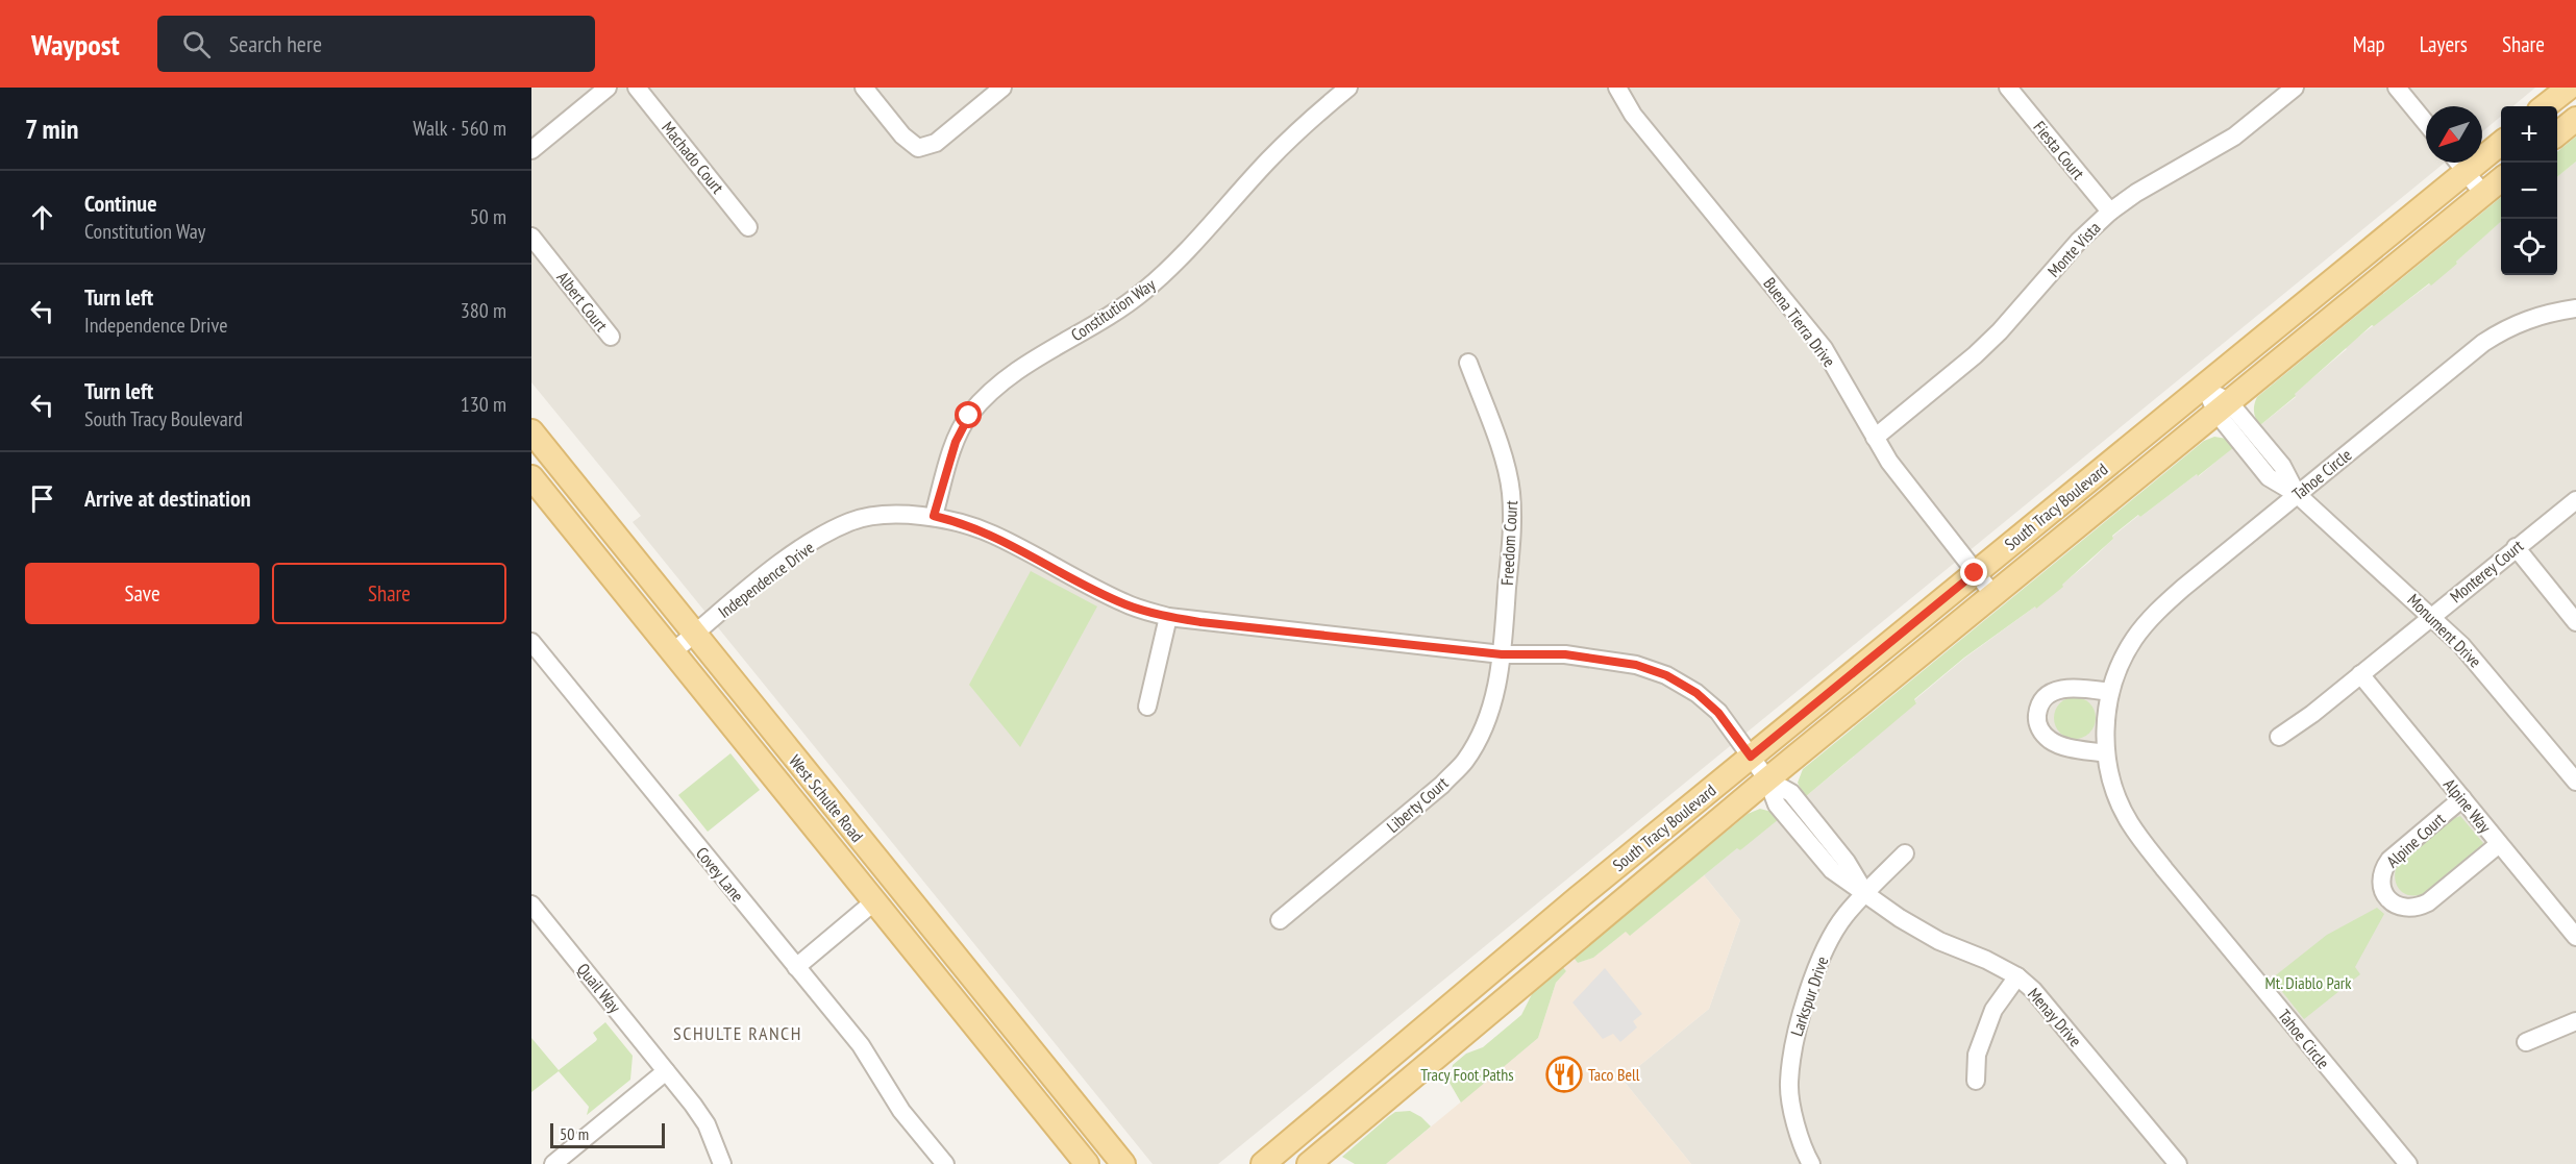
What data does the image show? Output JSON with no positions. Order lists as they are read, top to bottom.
{
  "streets": {
    "main road": ["South Tracy Boulevard", "West Schulte Road"],
    "street": [
      "Fiesta Court",
      "Machado Court",
      "Monte Vista",
      "Albert Court",
      "Constitution Way",
      "Buena Tierra Drive",
      "Tahoe Circle",
      "Freedom Court",
      "Monterey Court",
      "Independence Drive",
      "Monument Drive",
      "Liberty Court",
      "Alpine Way",
      "Alpine Court",
      "Covey Lane",
      "Quail Way",
      "Larkspur Drive",
      "Menay Drive"
    ]
  },
  "crossings": [
    ["Fiesta Court", "Monte Vista"],
    ["Monte Vista", "Buena Tierra Drive"],
    ["Constitution Way", "Independence Drive"],
    ["Buena Tierra Drive", "South Tracy Boulevard"],
    ["Tahoe Circle", "Monument Drive"],
    ["South Tracy Boulevard", "Independence Drive"],
    ["South Tracy Boulevard", "Monument Drive"],
    ["South Tracy Boulevard", "Menay Drive"],
    ["Freedom Court", "Independence Drive"],
    ["Freedom Court", "Liberty Court"],
    ["Monterey Court", "Monument Drive"],
    ["Monterey Court", "Alpine Way"],
    ["Independence Drive", "West Schulte Road"],
    ["Independence Drive", "Liberty Court"],
    ["Independence Drive", "Menay Drive"],
    ["Alpine Way", "Alpine Court"],
    ["Larkspur Drive", "Menay Drive"]
  ],
  "districts": ["SCHULTE RANCH"],
  "parks": ["Mt. Diablo Park", "Tracy Foot Paths"],
  "places": {
    "restaurant": ["Taco Bell"]
  },
  "scale_bar": "50 m",
  "north": "bottom left",
  "page": {
    "header": "Waypost",
    "search": "Search here",
    "nav": ["Map", "Layers", "Share"],
    "heading": ["7 min", "Walk · 560 m"],
    "map_buttons": ["+", "−"],
    "list": [
      ["Continue", "Constitution Way", "50 m"],
      ["Turn left", "Independence Drive", "380 m"],
      ["Turn left", "South Tracy Boulevard", "130 m"],
      "Arrive at destination"
    ],
    "buttons": ["Save", "Share"],
    "scale": "50 m"
  }
}
